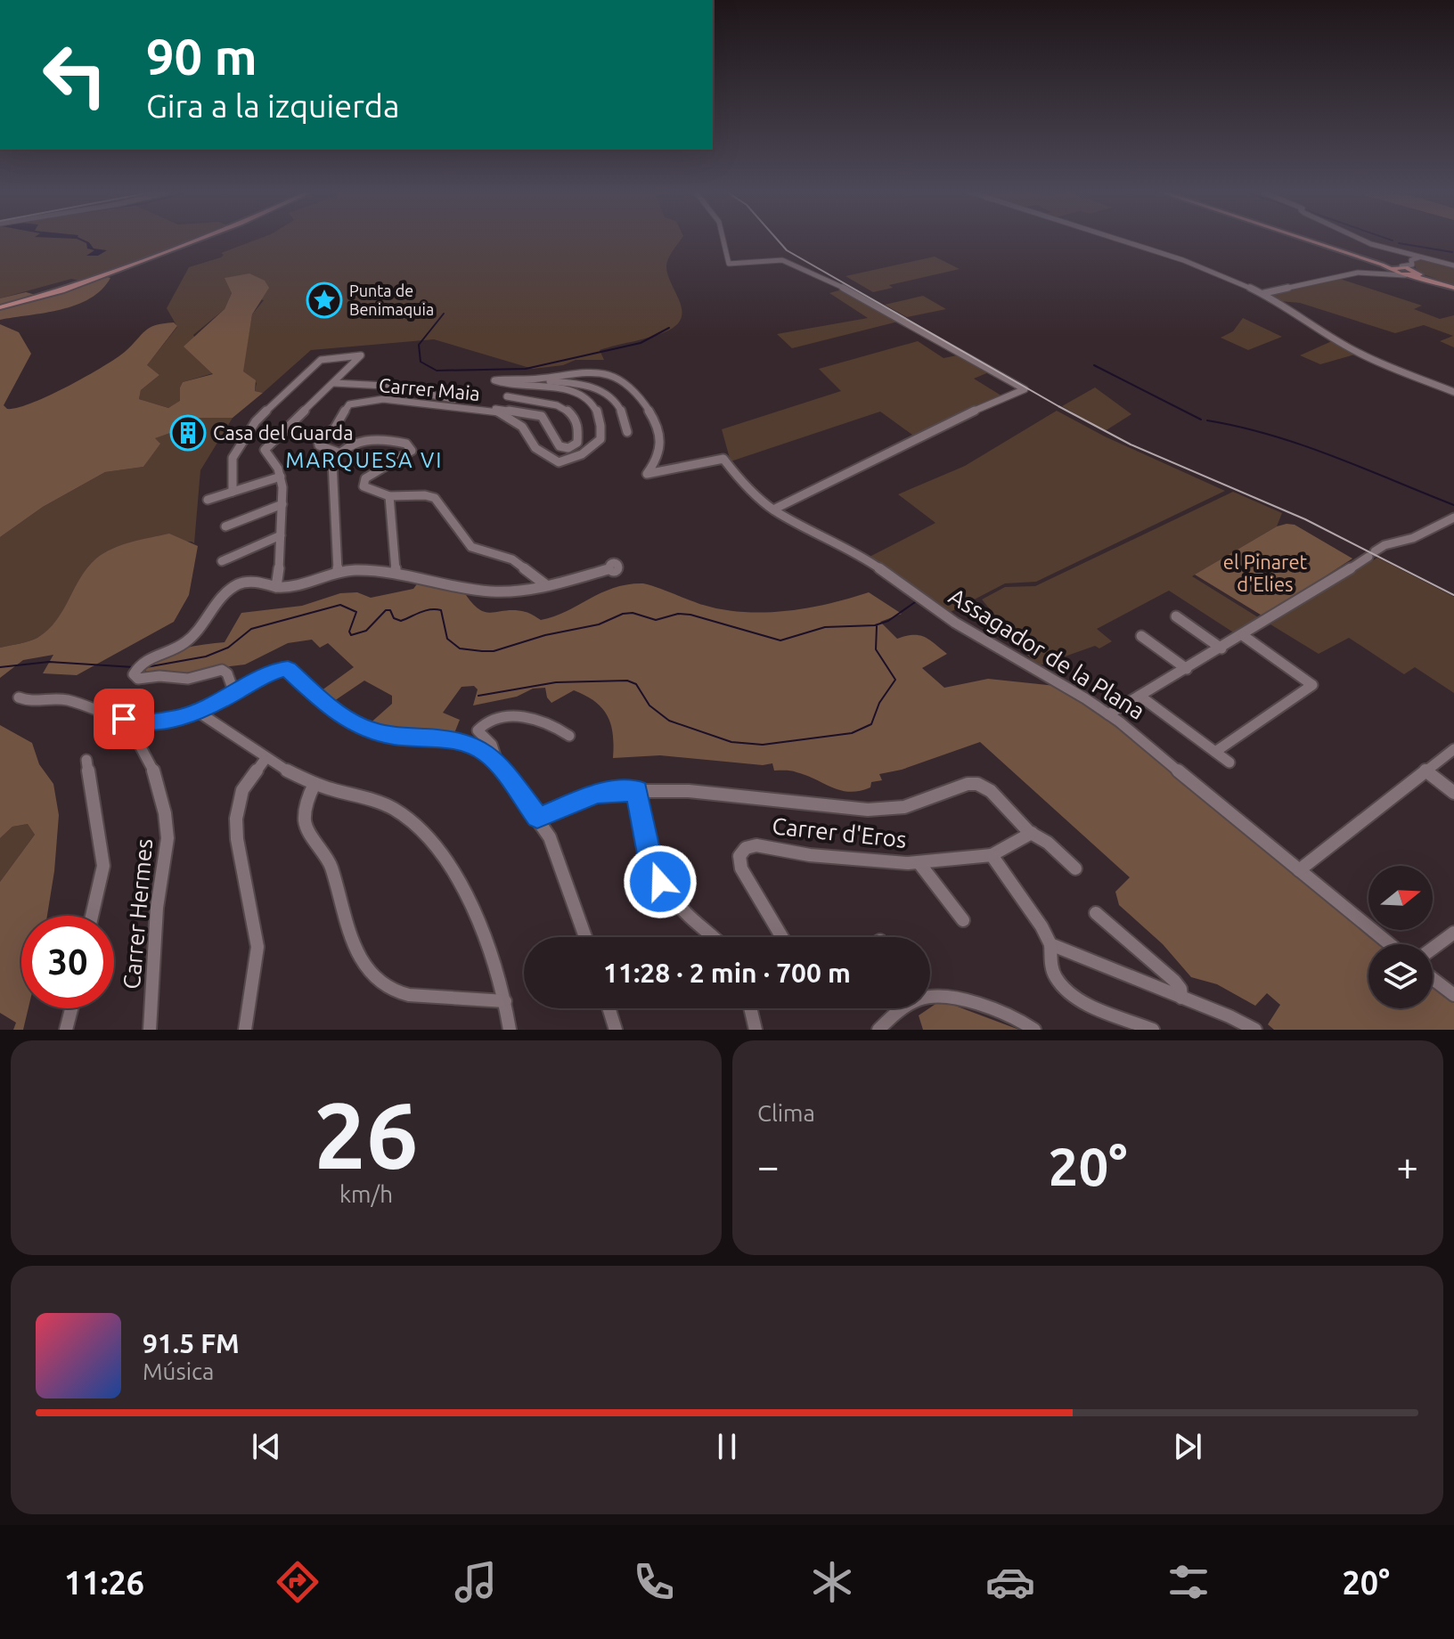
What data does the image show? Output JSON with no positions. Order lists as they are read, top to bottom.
{
  "streets": {
    "street": [
      "Carrer Maia",
      "Assagador de la Plana",
      "Carrer d'Eros",
      "Carrer Hermes"
    ]
  },
  "crossings": [
    ["Carrer Maia", "Assagador de la Plana"]
  ],
  "districts": ["MARQUESA VI"],
  "parks": ["el Pinaret d'Elies"],
  "places": {
    "place": ["Punta de Benimaquia"],
    "building": ["Casa del Guarda"]
  },
  "north": "right",
  "page": {
    "turn": ["90 m", "Gira a la izquierda"],
    "limit": "30",
    "trip": "11:28 · 2 min · 700 m",
    "tile": [
      ["26", "km/h"],
      "Clima"
    ],
    "heat": ["−", "20°", "+"],
    "song": ["91.5 FM", "Música"],
    "tabs": ["11:26", "20°"]
  }
}
